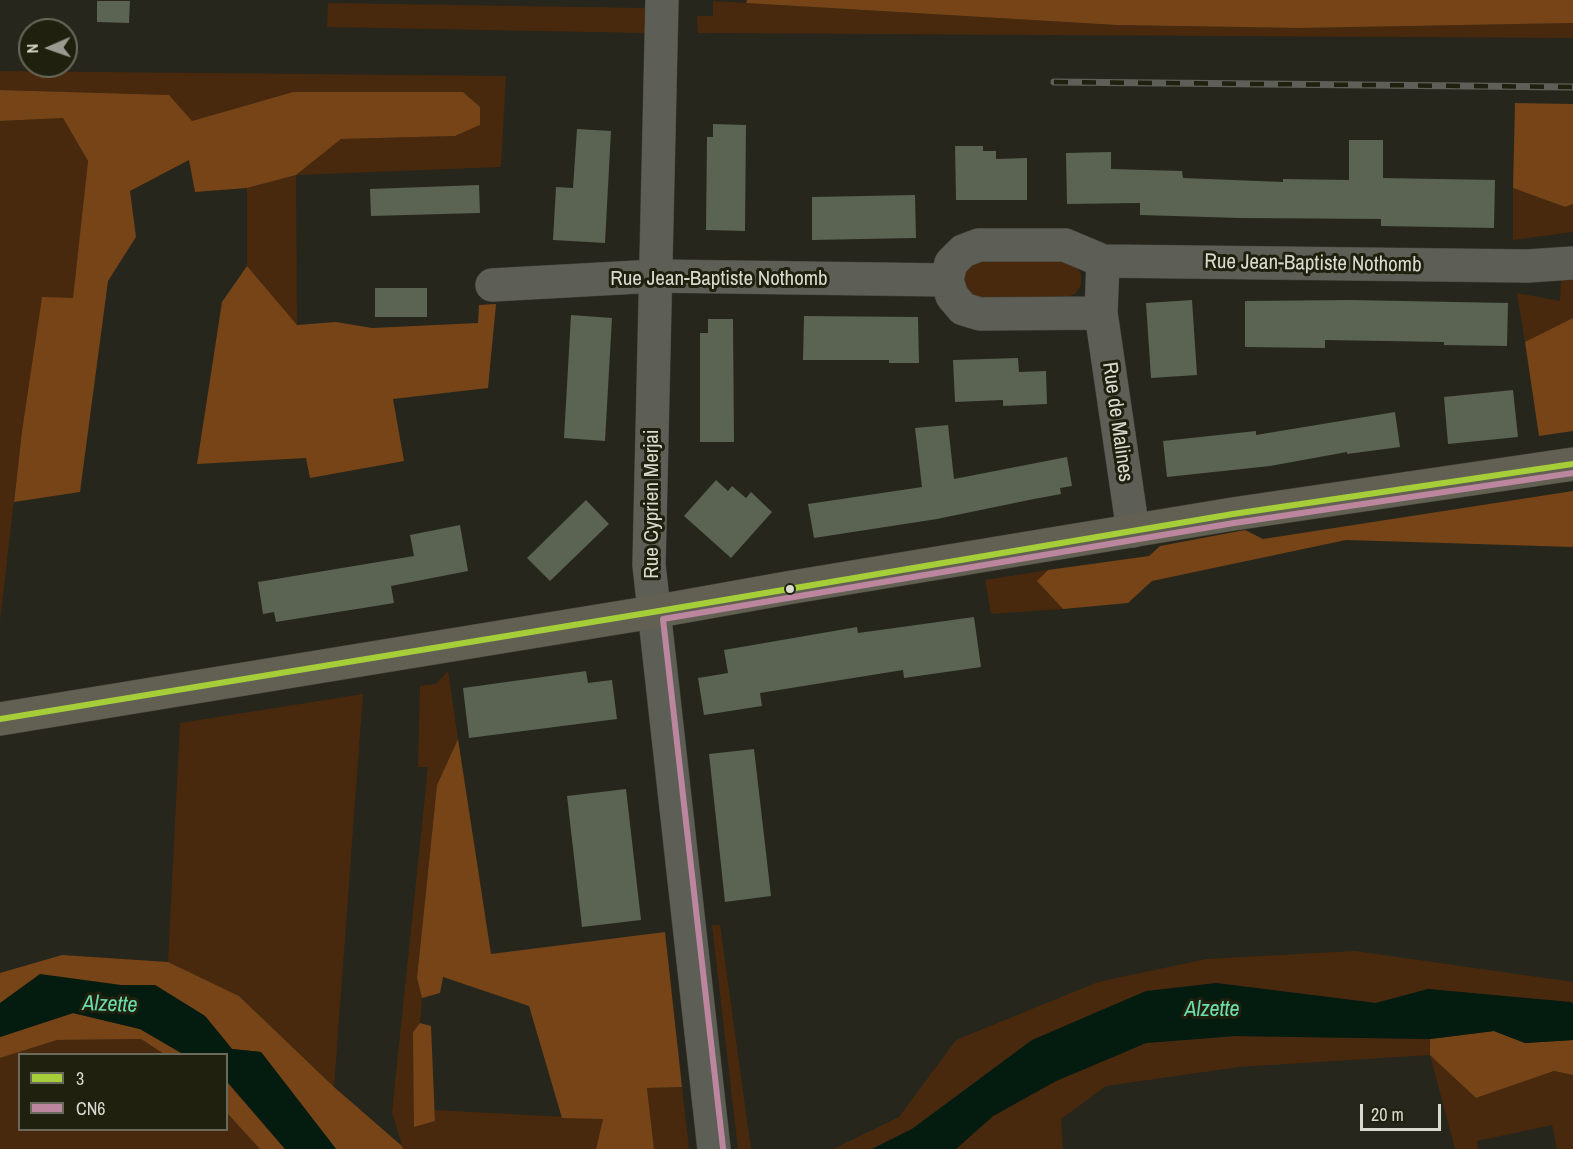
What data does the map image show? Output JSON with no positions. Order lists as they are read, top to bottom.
{
  "streets": {
    "street": ["Rue Jean-Baptiste Nothomb", "Rue de Malines", "Rue Cyprien Merjai"]
  },
  "crossings": [
    ["Rue Jean-Baptiste Nothomb", "Rue Cyprien Merjai"]
  ],
  "water": ["Alzette"],
  "lines": ["transit line 3", "transit line CN6"],
  "legend": ["3", "CN6"],
  "scale_bar": "20 m",
  "north": "left"
}
